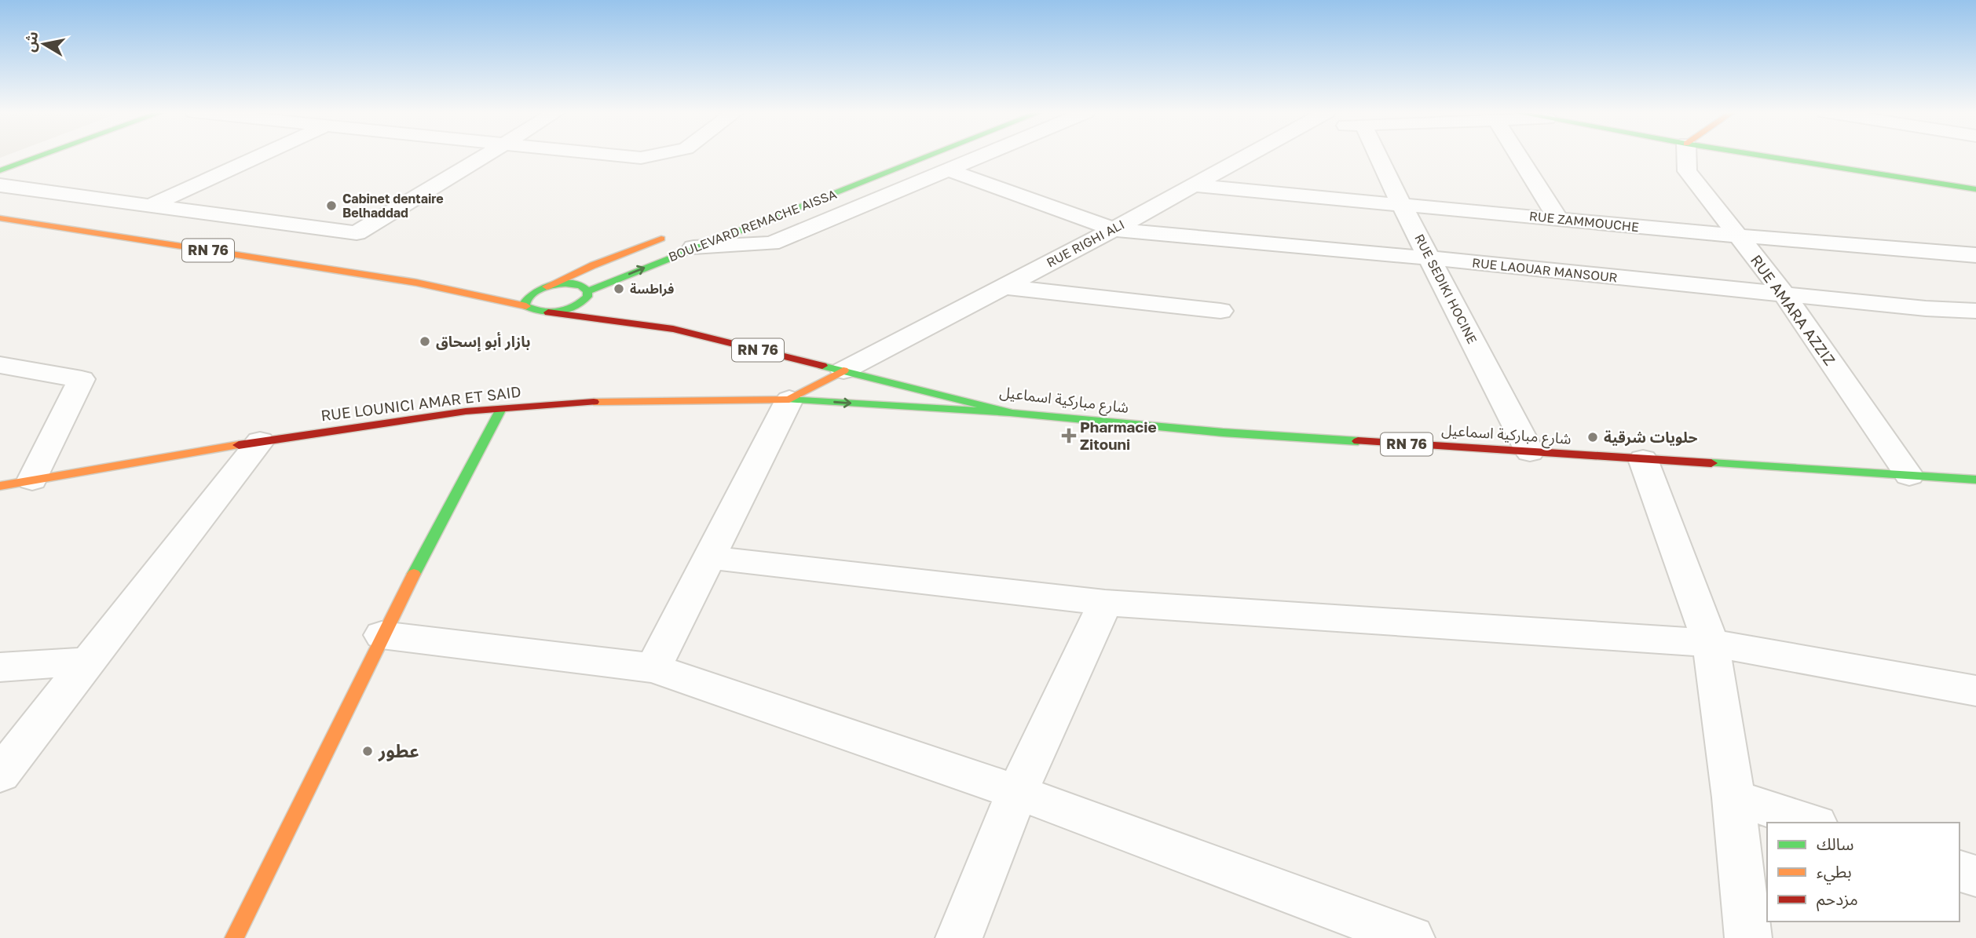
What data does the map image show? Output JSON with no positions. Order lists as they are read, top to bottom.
{
  "streets": {
    "main road": [
      "BOULEVARD REMACHE AISSA",
      "RN 76",
      "شارع مباركية اسماعيل",
      "RUE LOUNICI AMAR ET SAID"
    ],
    "street": [
      "RUE ZAMMOUCHE",
      "RUE RIGHI ALI",
      "RUE LAOUAR MANSOUR",
      "RUE SEDIKI HOCINE",
      "RUE AMARA AZZIZ"
    ]
  },
  "crossings": [
    ["RUE ZAMMOUCHE", "RUE RIGHI ALI"],
    ["RUE ZAMMOUCHE", "RUE SEDIKI HOCINE"],
    ["RUE ZAMMOUCHE", "RUE AMARA AZZIZ"],
    ["BOULEVARD REMACHE AISSA", "RN 76"],
    ["RUE RIGHI ALI", "RN 76"],
    ["RUE RIGHI ALI", "RUE LAOUAR MANSOUR"],
    ["RUE RIGHI ALI", "شارع مباركية اسماعيل"],
    ["RUE RIGHI ALI", "RUE LOUNICI AMAR ET SAID"],
    ["RN 76", "شارع مباركية اسماعيل"],
    ["RN 76", "RUE LOUNICI AMAR ET SAID"],
    ["RUE LAOUAR MANSOUR", "RUE SEDIKI HOCINE"],
    ["RUE LAOUAR MANSOUR", "RUE AMARA AZZIZ"],
    ["RUE SEDIKI HOCINE", "شارع مباركية اسماعيل"],
    ["RUE AMARA AZZIZ", "شارع مباركية اسماعيل"],
    ["شارع مباركية اسماعيل", "RUE LOUNICI AMAR ET SAID"]
  ],
  "places": {
    "other": [
      "Cabinet dentaire Belhaddad",
      "فراطسة",
      "بازار أبو إسحاق",
      "حلويات شرقية",
      "عطور"
    ],
    "health": ["Pharmacie Zitouni"]
  },
  "legend": ["سالك", "بطيء", "مزدحم"],
  "north": "left"
}
